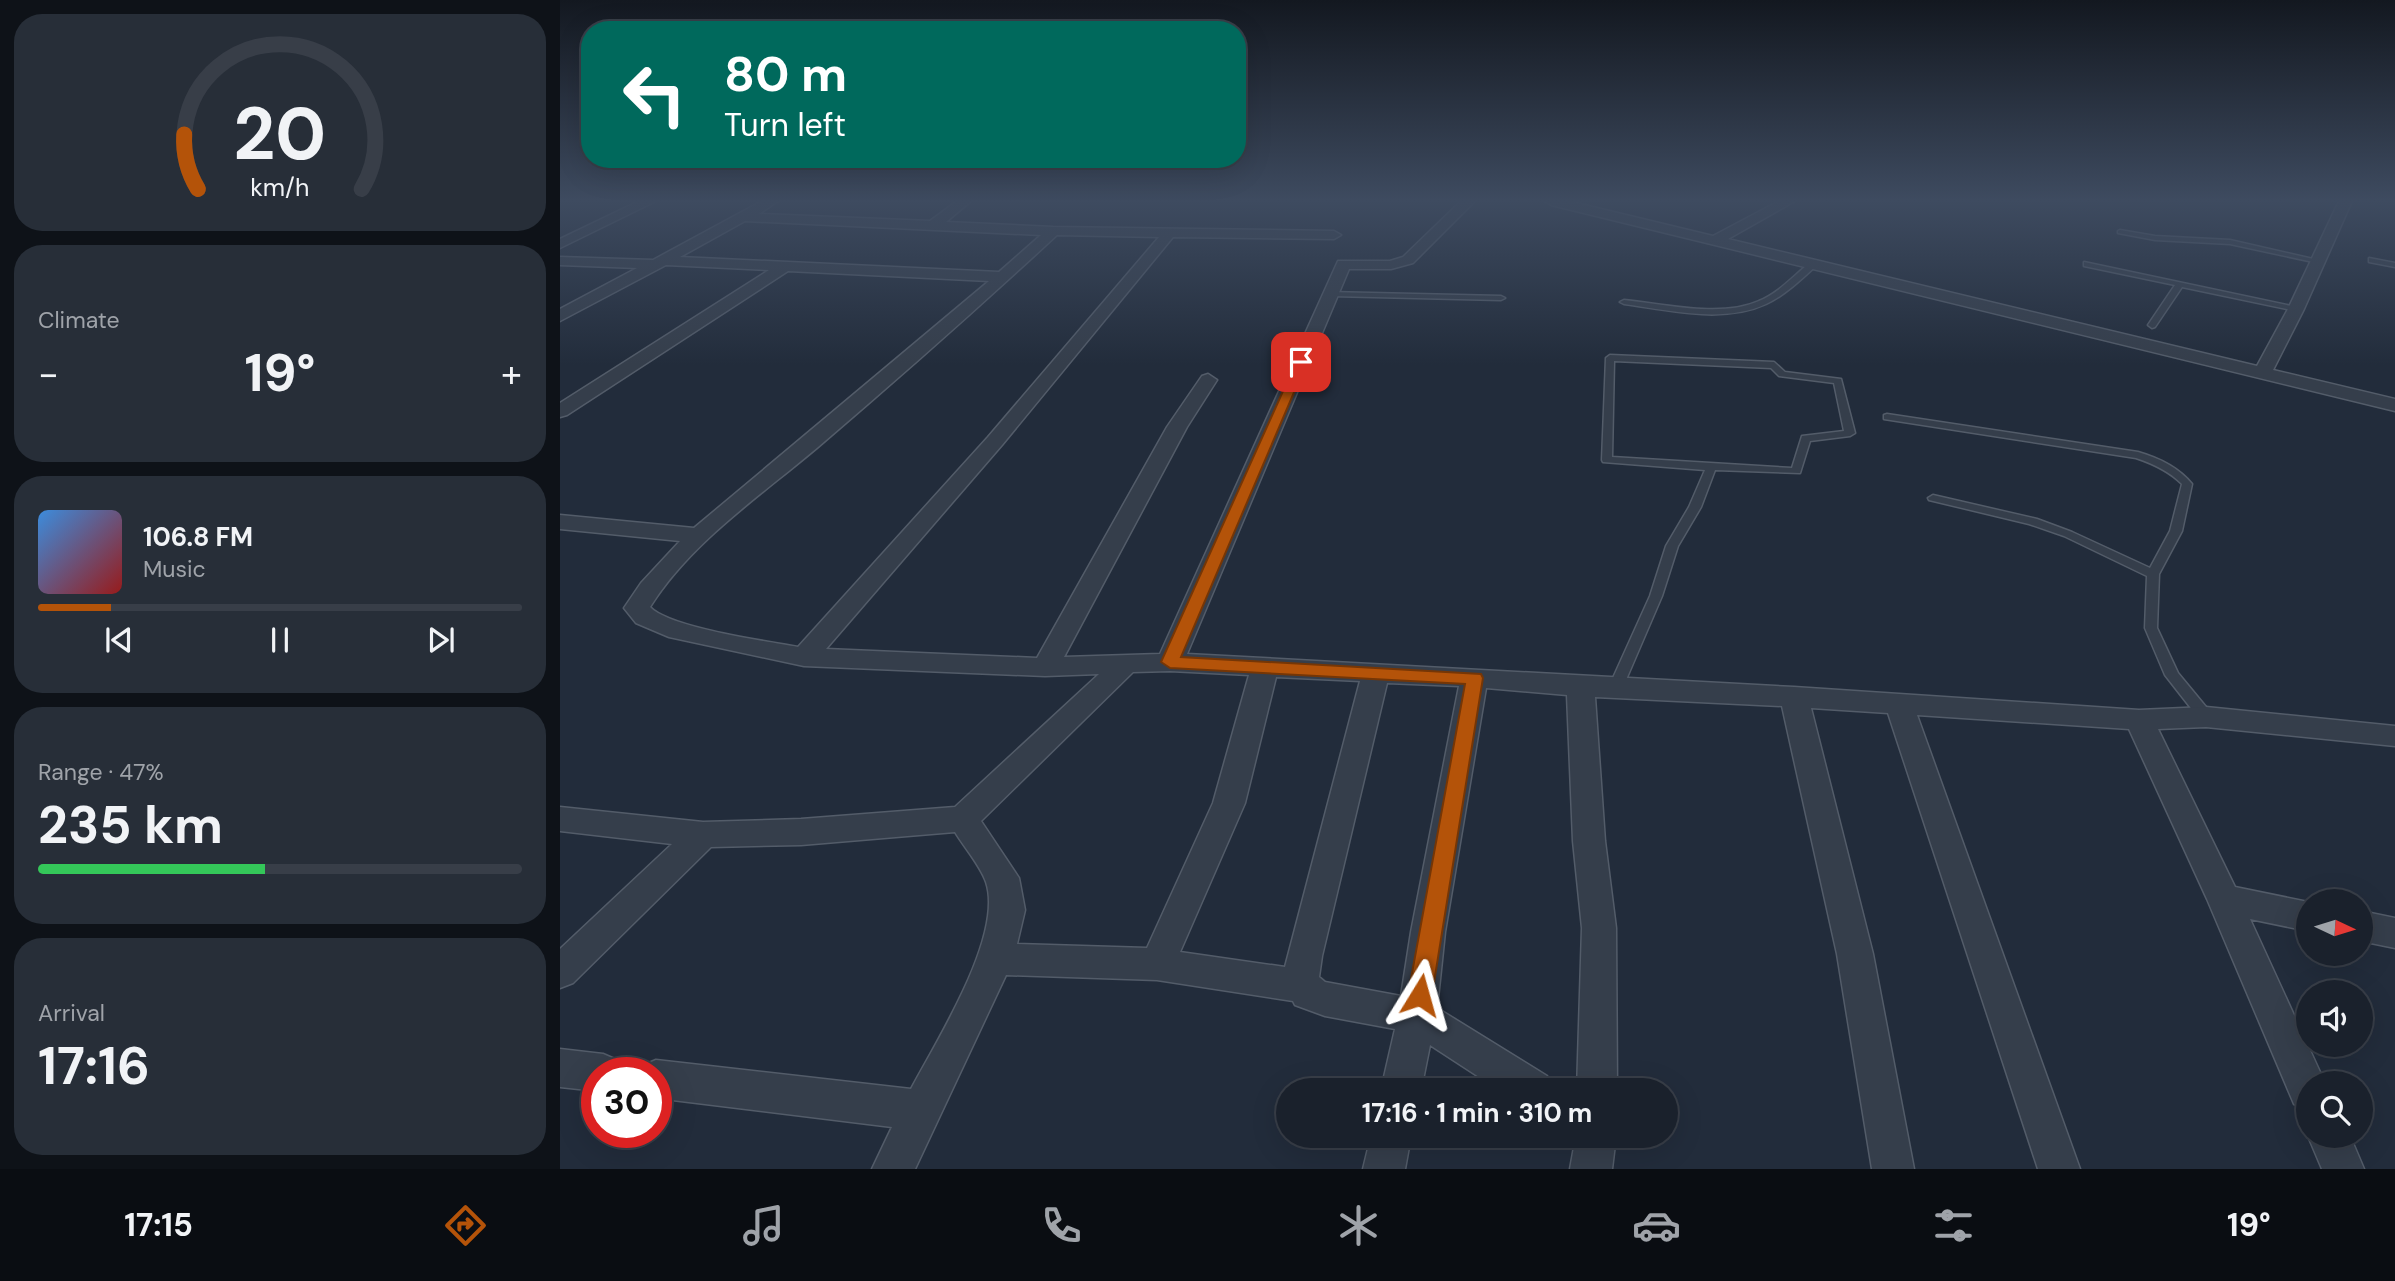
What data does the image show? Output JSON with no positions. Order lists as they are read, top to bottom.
{
  "north": "right",
  "page": {
    "turn": ["80 m", "Turn left"],
    "tile": [
      "Climate",
      ["Range · 47%", "235 km"],
      ["Arrival", "17:16"]
    ],
    "heat": ["−", "19°", "+"],
    "song": ["106.8 FM", "Music"],
    "limit": "30",
    "trip": "17:16 · 1 min · 310 m",
    "tabs": ["17:15", "19°"],
    "gauge": ["20", "km/h"]
  }
}
